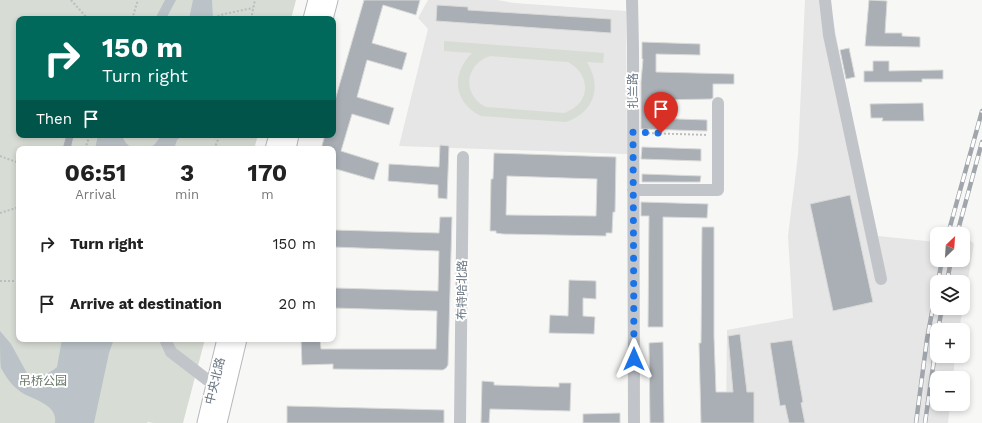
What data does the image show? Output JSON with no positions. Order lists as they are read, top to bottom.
{
  "streets": {
    "main road": ["中央北路"],
    "street": ["扎兰路", "布特哈北路"]
  },
  "parks": ["吊桥公园"],
  "north": "top right",
  "page": {
    "turn": ["150 m", "Turn right"],
    "then": "Then",
    "eta": [
      "06:51",
      "Arrival",
      "3",
      "min",
      "170",
      "m"
    ],
    "list": [
      {
        "name": "Turn right",
        "value": "150 m"
      },
      {
        "name": "Arrive at destination",
        "value": "20 m"
      }
    ],
    "map_buttons": ["+", "−"]
  }
}
